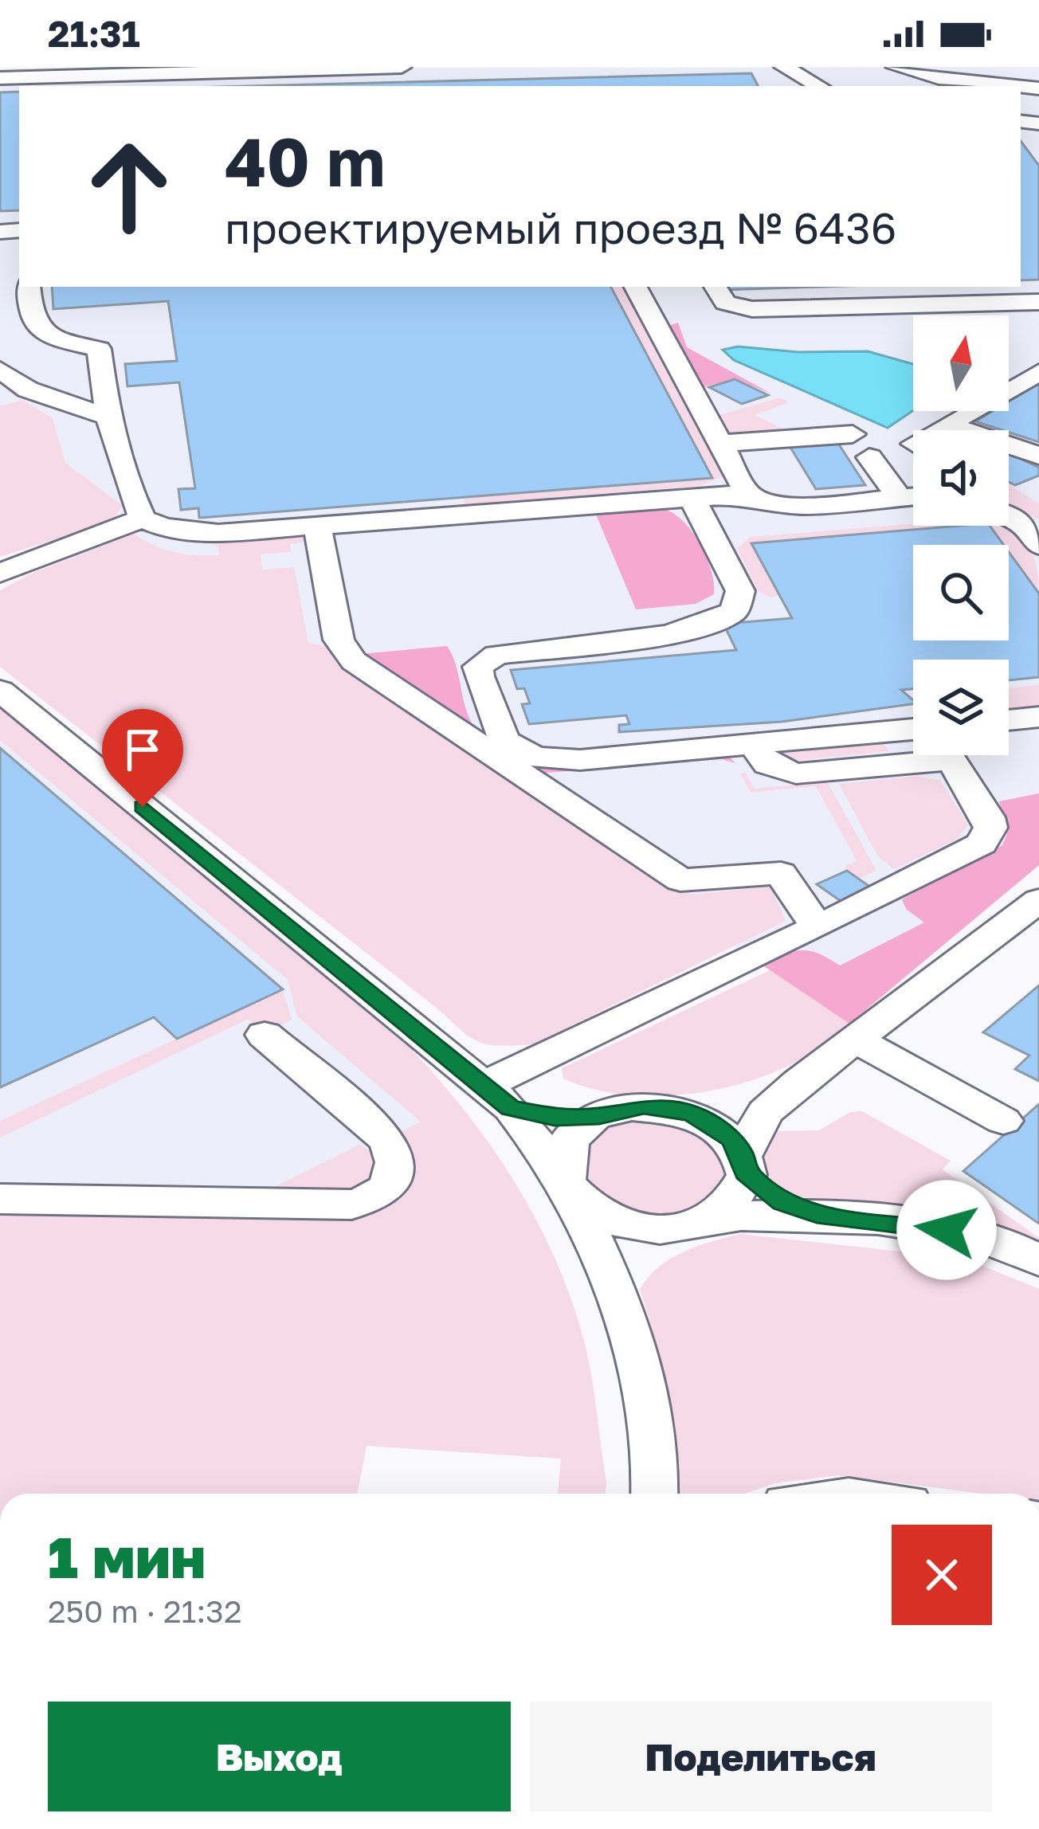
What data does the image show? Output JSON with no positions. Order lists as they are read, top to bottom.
{
  "north": "top",
  "page": {
    "status": "21:31",
    "turn": ["40 m", "проектируемый проезд № 6436"],
    "heading": ["1 мин", "250 m · 21:32"],
    "buttons": ["Выход", "Поделиться"]
  }
}
